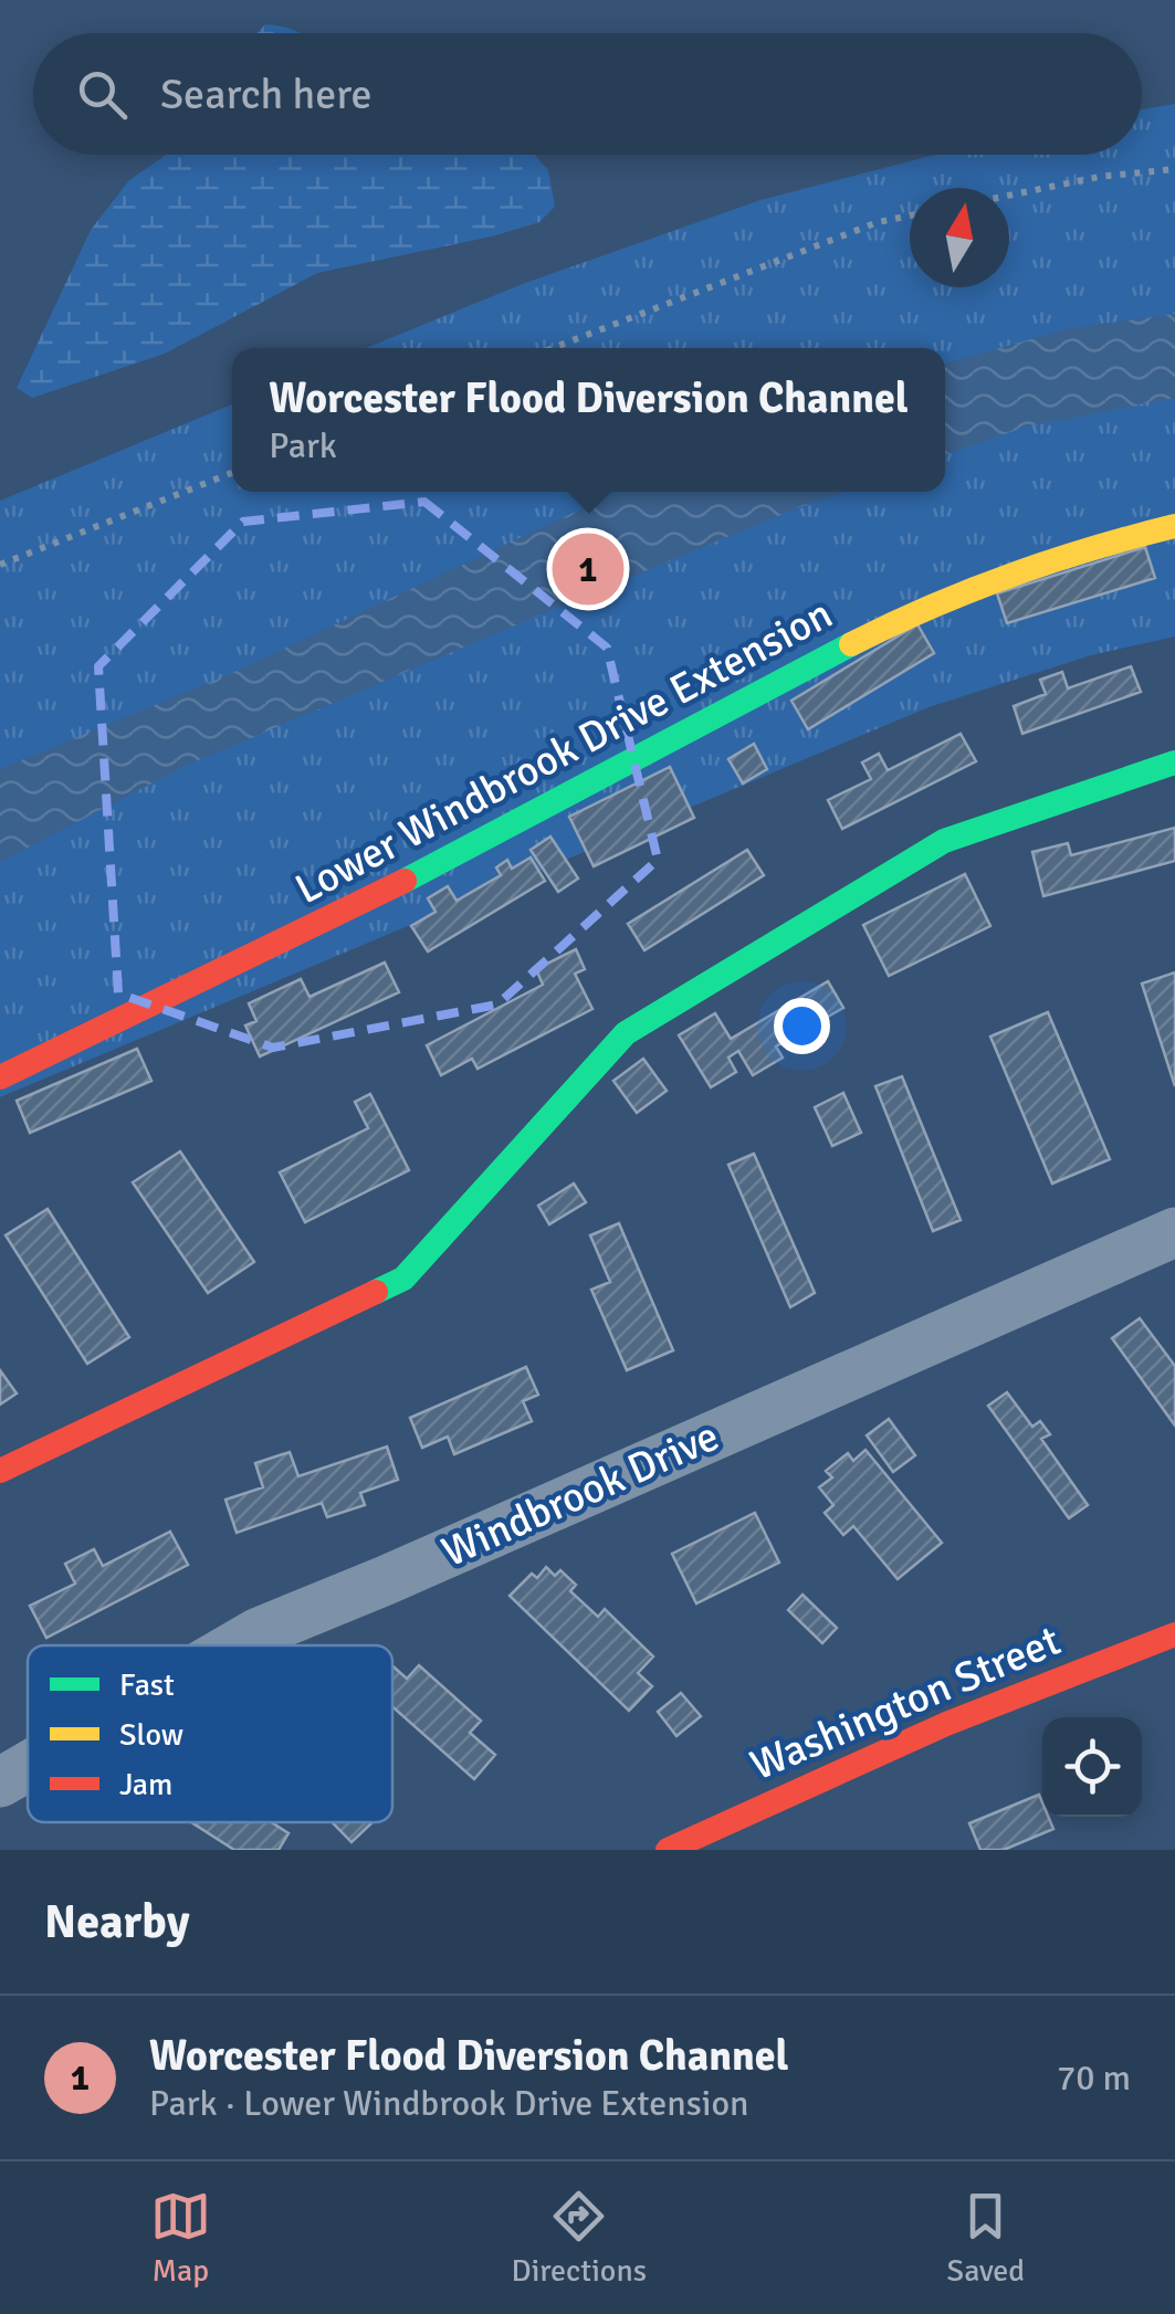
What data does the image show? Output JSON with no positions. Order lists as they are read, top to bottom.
{
  "streets": {
    "street": ["Lower Windbrook Drive Extension", "Windbrook Drive", "Washington Street"]
  },
  "legend": ["Fast", "Slow", "Jam"],
  "north": "top",
  "page": {
    "search": "Search here",
    "popup": ["Worcester Flood Diversion Channel", "Park"],
    "pins": "1",
    "heading": "Nearby",
    "list": [
      {
        "mark": "1",
        "name": "Worcester Flood Diversion Channel",
        "note": "Park · Lower Windbrook Drive Extension",
        "value": "70 m"
      }
    ],
    "nav": ["Map", "Directions", "Saved"]
  }
}
